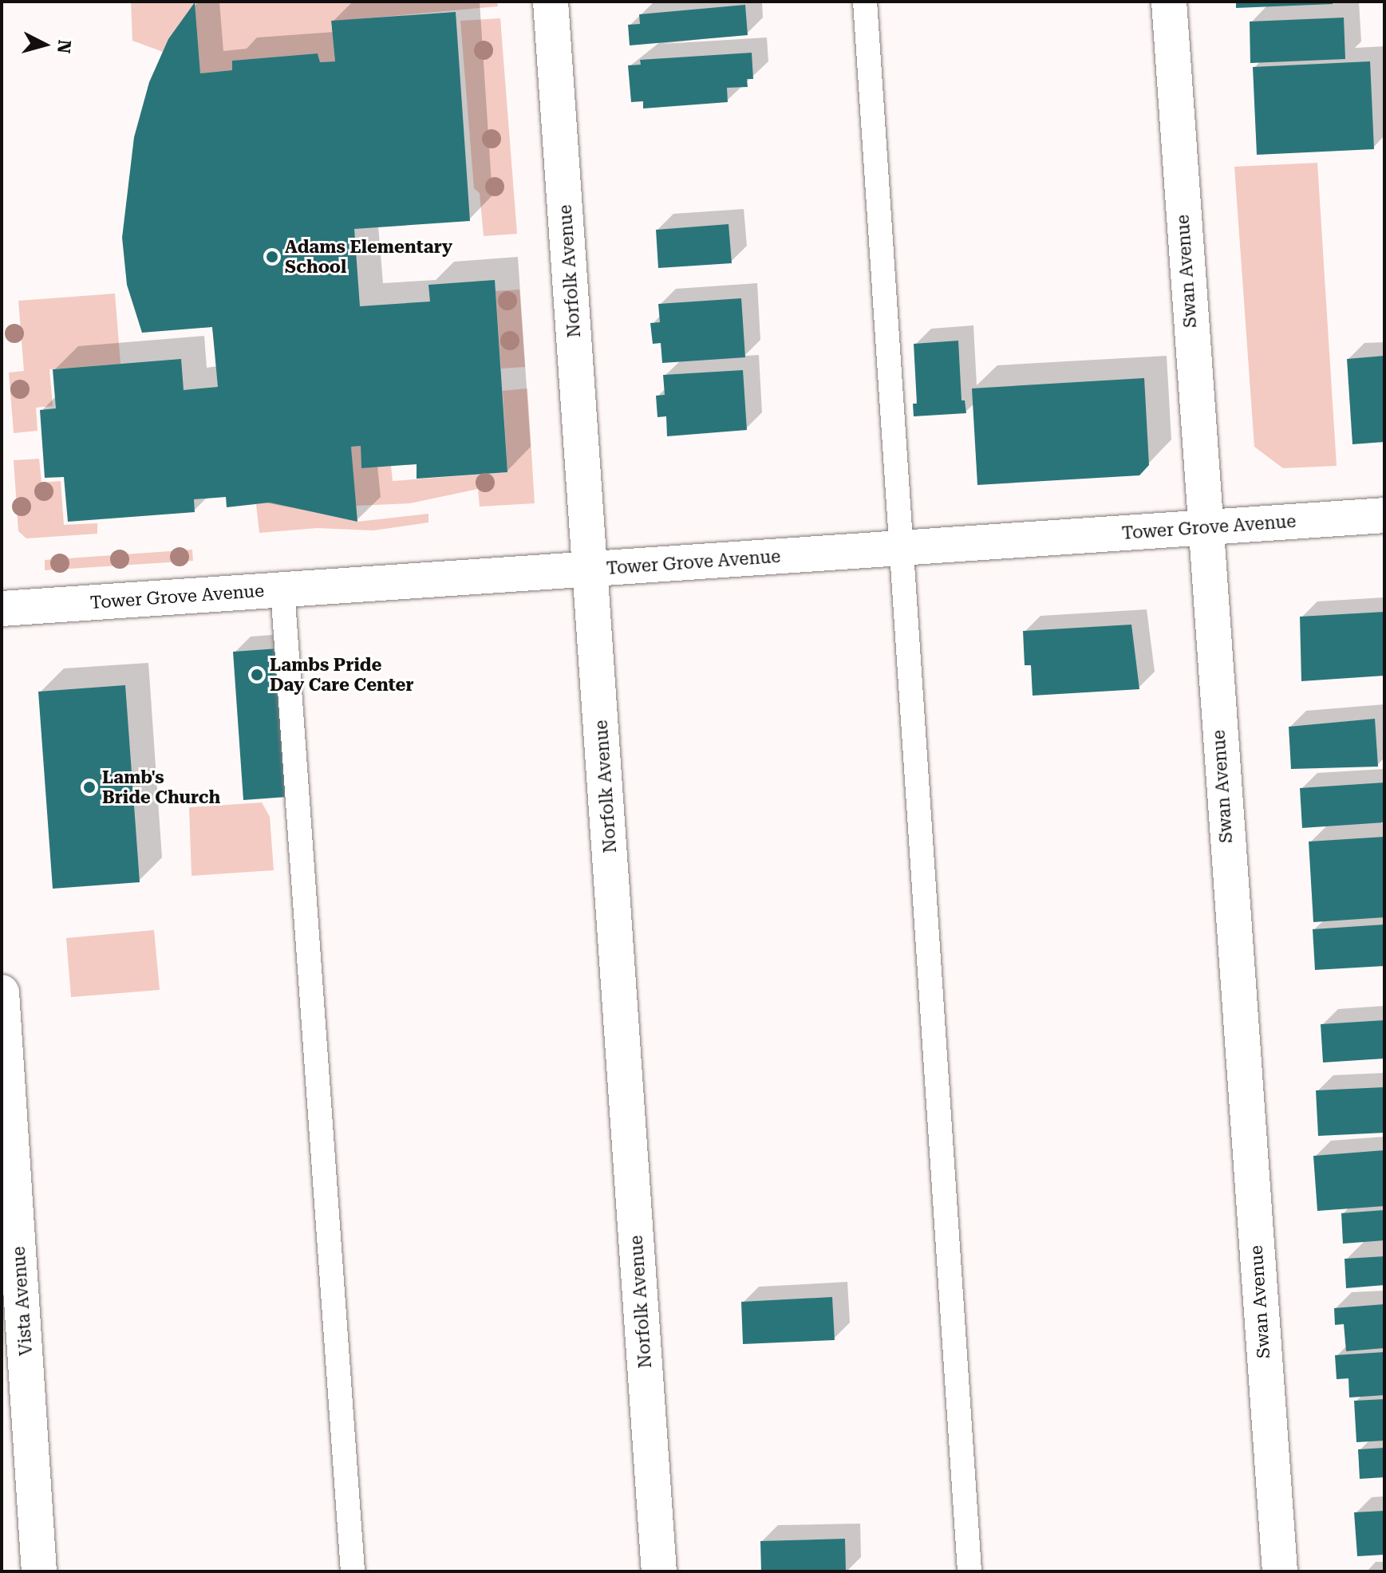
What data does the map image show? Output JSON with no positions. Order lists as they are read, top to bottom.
{
  "streets": {
    "street": [
      "Norfolk Avenue",
      "Swan Avenue",
      "Tower Grove Avenue",
      "Vista Avenue"
    ]
  },
  "crossings": [
    ["Norfolk Avenue", "Tower Grove Avenue"],
    ["Swan Avenue", "Tower Grove Avenue"]
  ],
  "places": ["Adams Elementary School", "Lambs Pride Day Care Center", "Lamb's Bride Church"],
  "north": "right"
}
